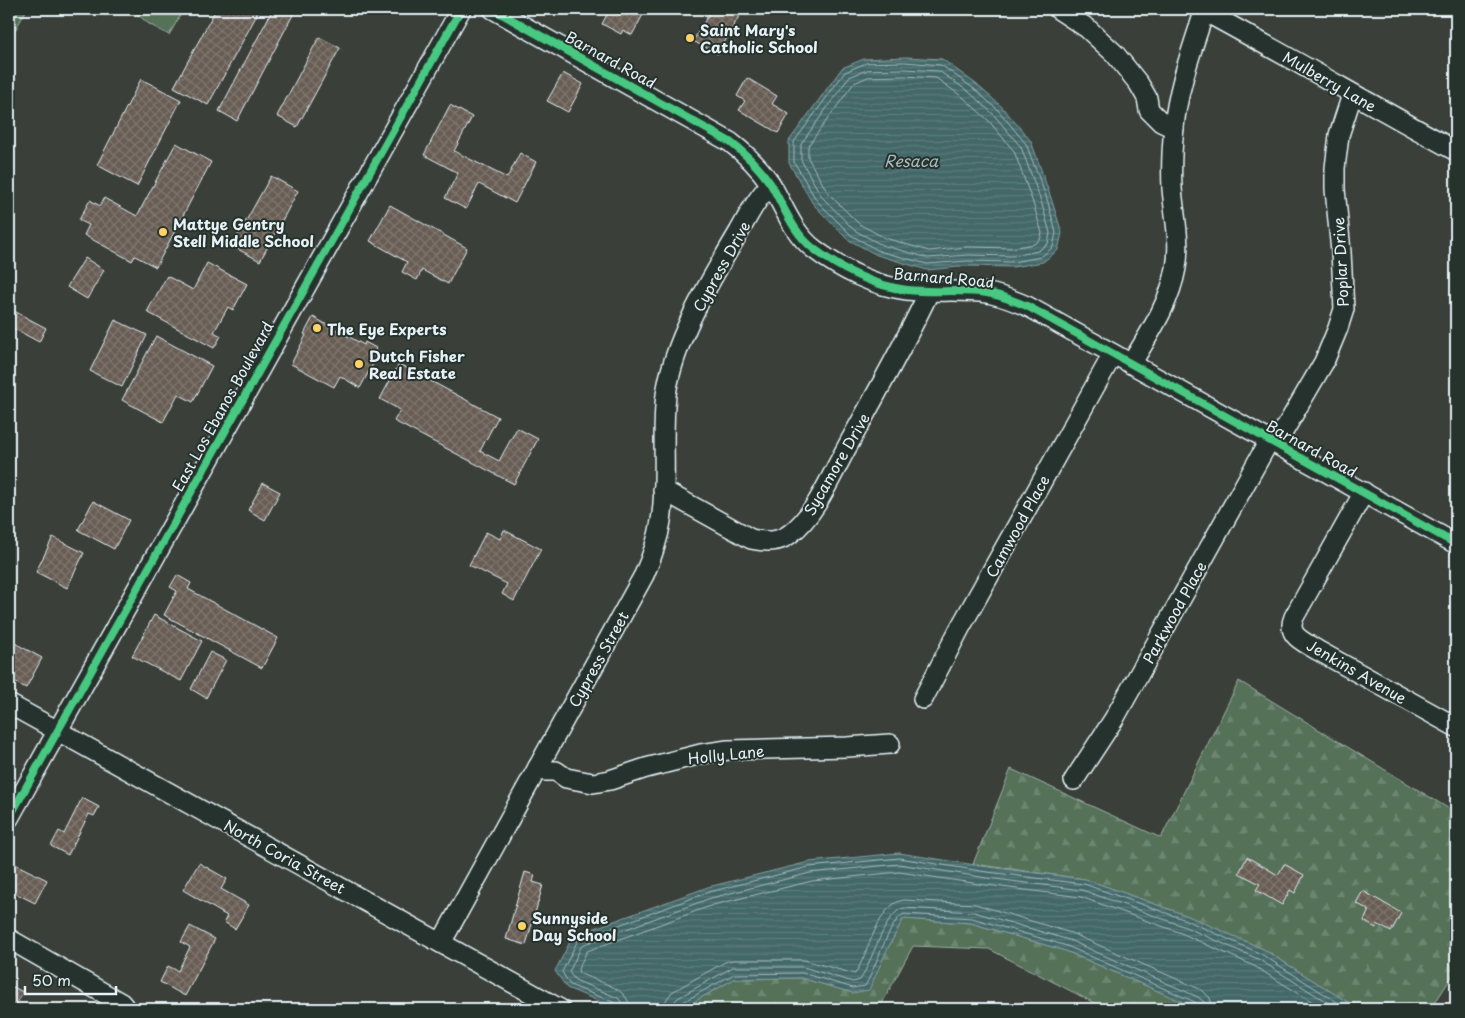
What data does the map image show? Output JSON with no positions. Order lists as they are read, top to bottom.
{
  "streets": {
    "street": [
      "Barnard Road",
      "Mulberry Lane",
      "Poplar Drive",
      "Cypress Drive",
      "East Los Ebanos Boulevard",
      "Sycamore Drive",
      "Camwood Place",
      "Parkwood Place",
      "Cypress Street",
      "Jenkins Avenue",
      "Holly Lane",
      "North Coria Street"
    ]
  },
  "crossings": [
    ["Barnard Road", "Poplar Drive"],
    ["Barnard Road", "Cypress Drive"],
    ["Barnard Road", "Sycamore Drive"],
    ["Barnard Road", "Camwood Place"],
    ["Barnard Road", "Parkwood Place"],
    ["Barnard Road", "Jenkins Avenue"],
    ["Mulberry Lane", "Poplar Drive"],
    ["Poplar Drive", "Parkwood Place"],
    ["Cypress Drive", "Cypress Street"],
    ["East Los Ebanos Boulevard", "North Coria Street"],
    ["Sycamore Drive", "Cypress Street"],
    ["Cypress Street", "Holly Lane"],
    ["Cypress Street", "North Coria Street"]
  ],
  "water": ["Resaca"],
  "places": [
    "Saint Mary's Catholic School",
    "Mattye Gentry Stell Middle School",
    "The Eye Experts",
    "Dutch Fisher Real Estate",
    "Sunnyside Day School"
  ],
  "scale_bar": "50 m"
}
